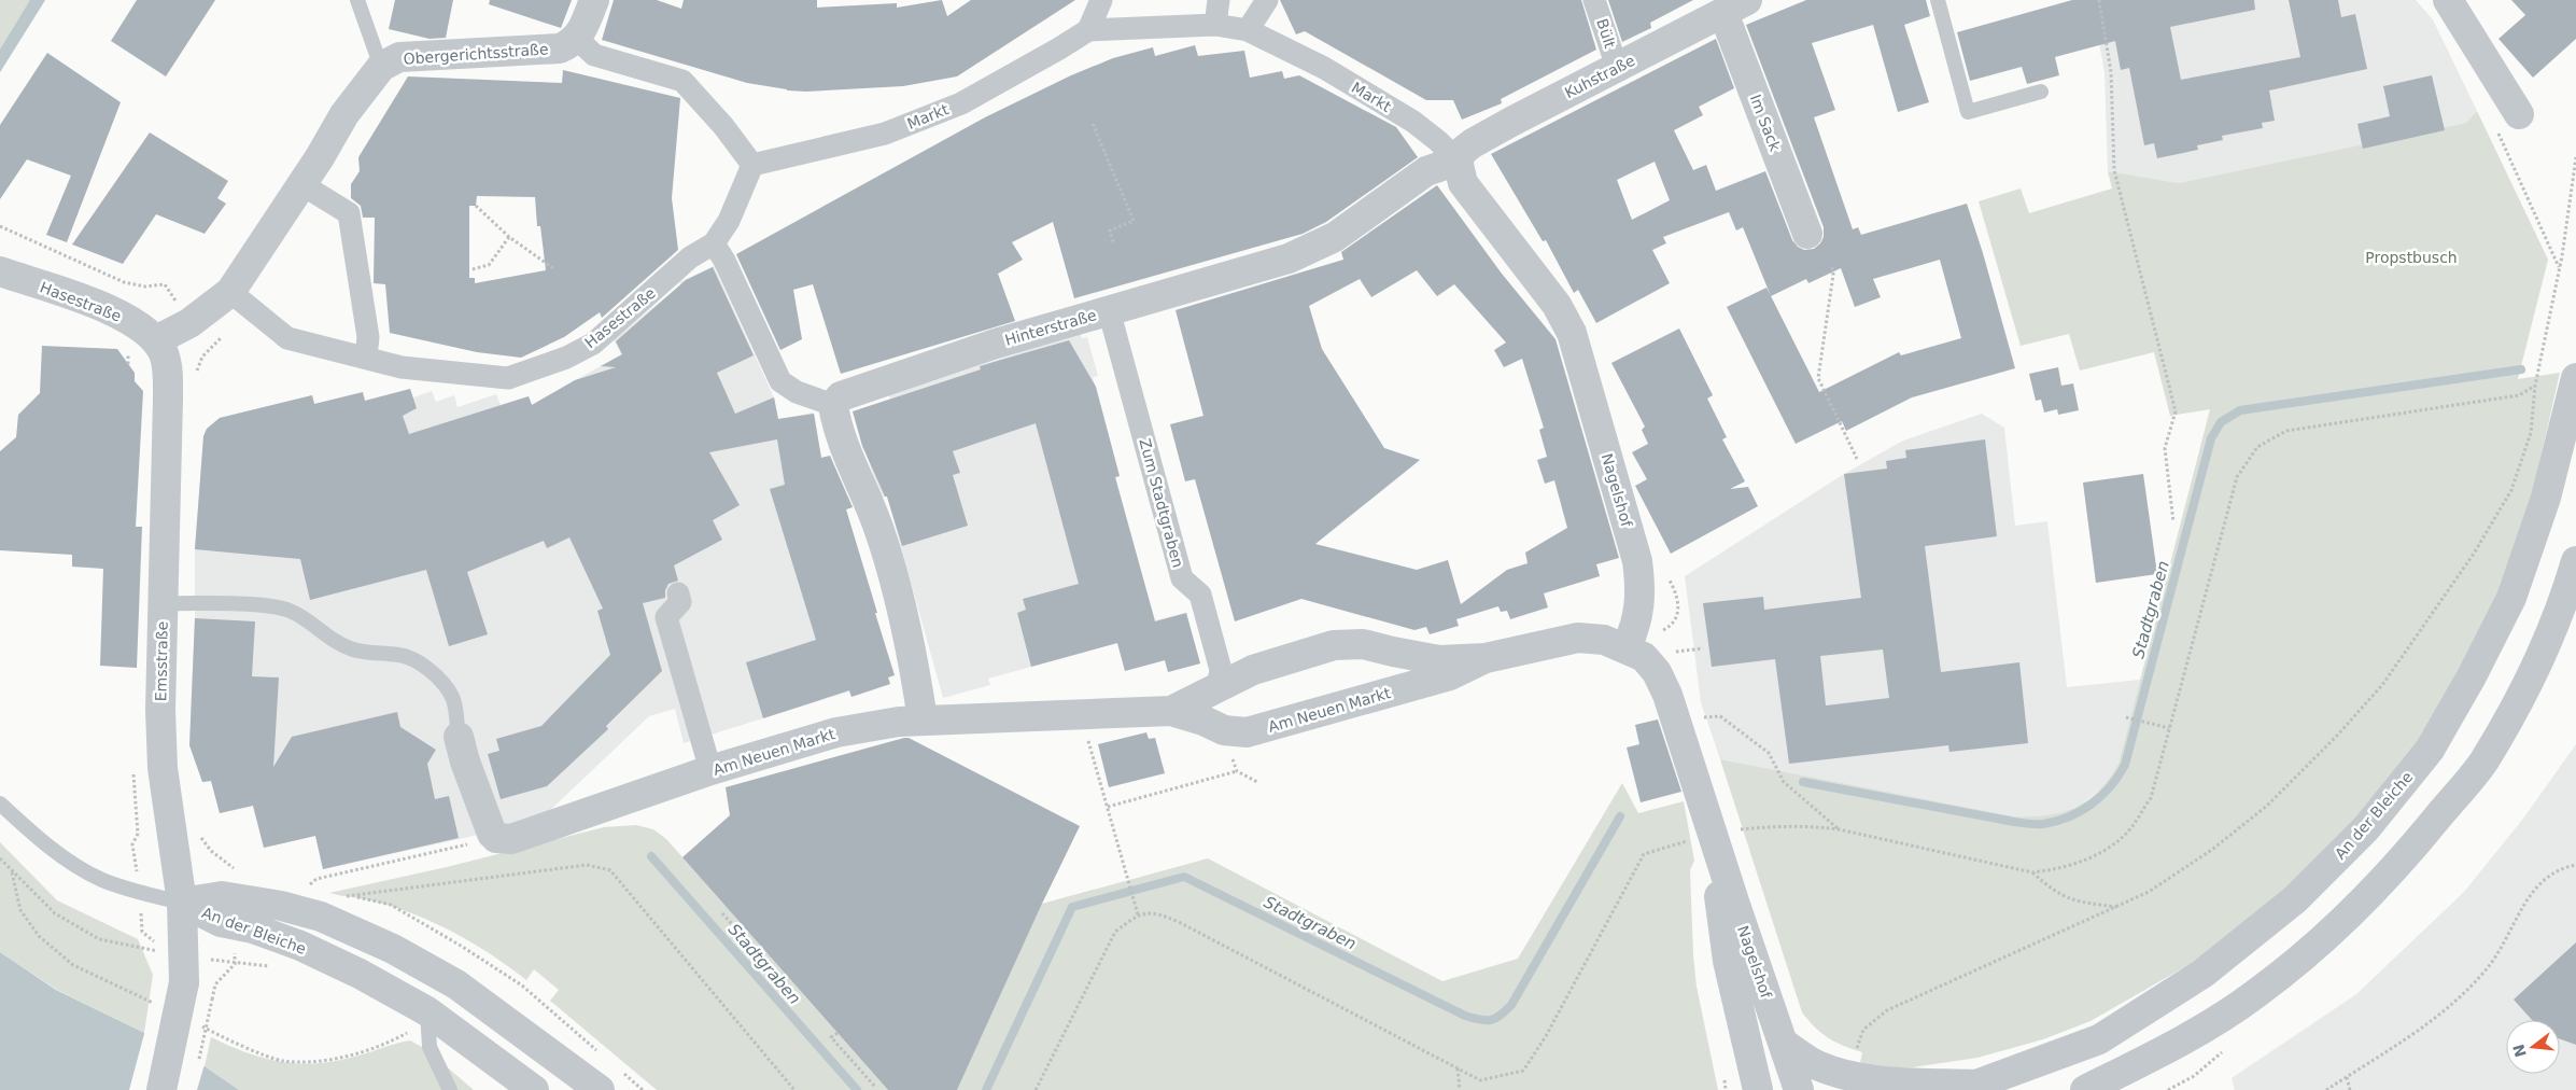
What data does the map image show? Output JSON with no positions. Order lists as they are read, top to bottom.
{
  "streets": {
    "street": [
      "Bült",
      "Obergerichtsstraße",
      "Kuhstraße",
      "Markt",
      "Im Sack",
      "Hasestraße",
      "Hinterstraße",
      "Nagelshof",
      "Zum Stadtgraben",
      "Emsstraße",
      "Am Neuen Markt",
      "An der Bleiche"
    ]
  },
  "crossings": [
    ["Bült", "Kuhstraße"],
    ["Kuhstraße", "Markt"],
    ["Kuhstraße", "Im Sack"],
    ["Kuhstraße", "Hinterstraße"],
    ["Kuhstraße", "Nagelshof"],
    ["Markt", "Hasestraße"],
    ["Markt", "Hinterstraße"],
    ["Markt", "Nagelshof"],
    ["Hasestraße", "Emsstraße"],
    ["Hinterstraße", "Nagelshof"],
    ["Hinterstraße", "Zum Stadtgraben"],
    ["Nagelshof", "Am Neuen Markt"],
    ["Nagelshof", "An der Bleiche"],
    ["Zum Stadtgraben", "Am Neuen Markt"],
    ["Emsstraße", "An der Bleiche"]
  ],
  "water": ["Stadtgraben"],
  "parks": ["Propstbusch"],
  "north": "left"
}
